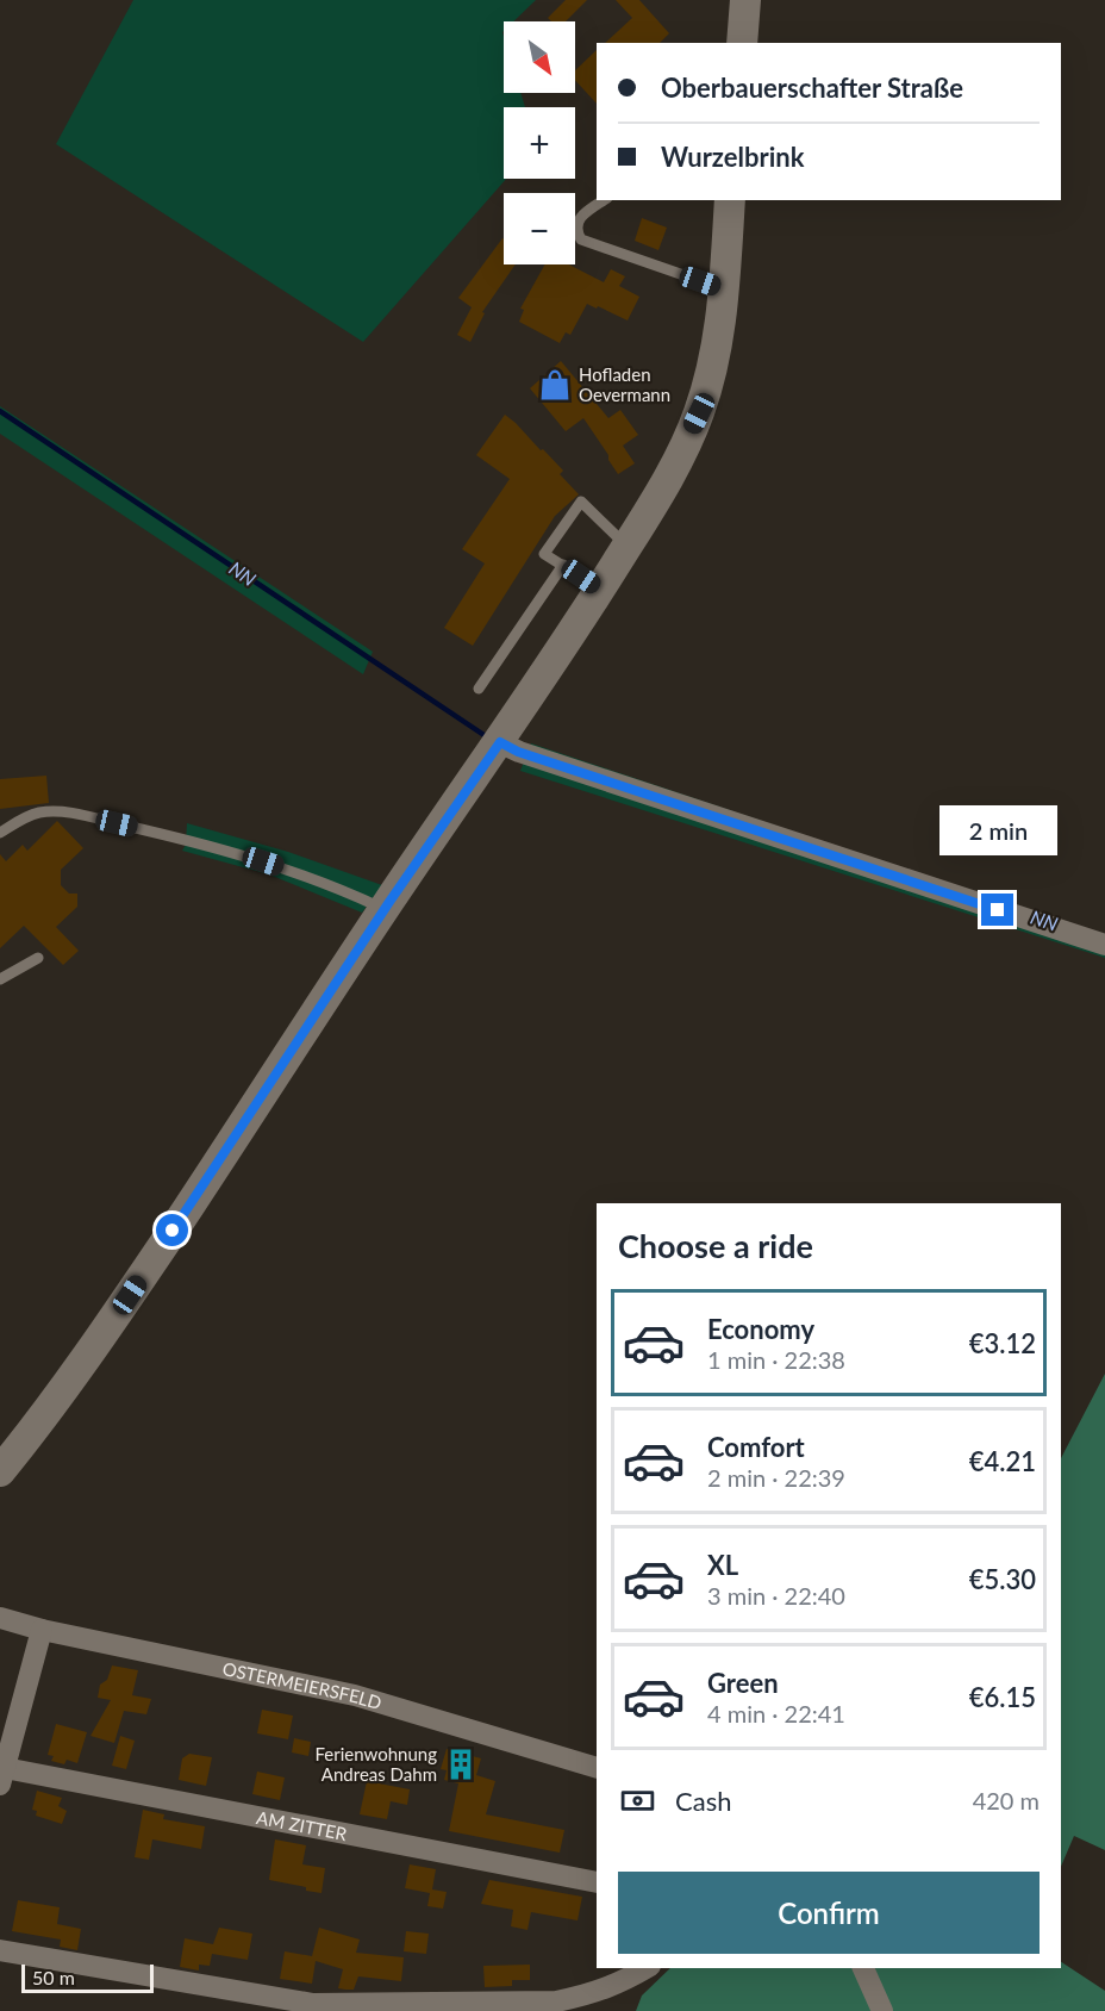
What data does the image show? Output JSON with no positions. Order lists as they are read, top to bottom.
{
  "streets": {
    "street": ["OSTERMEIERSFELD", "AM ZITTER"]
  },
  "water": ["NN"],
  "places": {
    "shop": ["Hofladen Oevermann"],
    "building": ["Ferienwohnung Andreas Dahm"]
  },
  "scale_bar": "50 m",
  "north": "bottom right",
  "page": {
    "map_buttons": ["+", "−"],
    "banner": ["Oberbauerschafter Straße", "Wurzelbrink"],
    "bubble": "2 min",
    "heading": "Choose a ride",
    "list": [
      {
        "name": "Economy",
        "note": "1 min · 22:38",
        "value": "€3.12"
      },
      {
        "name": "Comfort",
        "note": "2 min · 22:39",
        "value": "€4.21"
      },
      {
        "name": "XL",
        "note": "3 min · 22:40",
        "value": "€5.30"
      },
      {
        "name": "Green",
        "note": "4 min · 22:41",
        "value": "€6.15"
      }
    ],
    "pay": ["Cash", "420 m"],
    "buttons": "Confirm",
    "scale": "50 m"
  }
}
